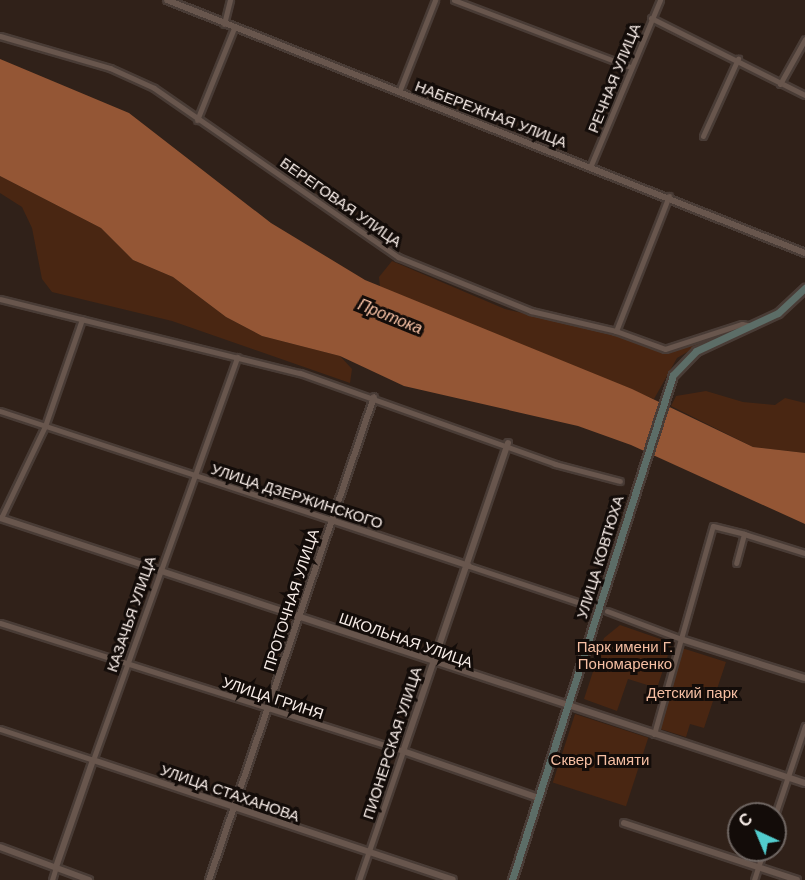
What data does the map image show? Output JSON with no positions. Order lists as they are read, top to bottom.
{
  "streets": {
    "main road": ["УЛИЦА КОВТЮХА"],
    "street": [
      "РЕЧНАЯ УЛИЦА",
      "НАБЕРЕЖНАЯ УЛИЦА",
      "БЕРЕГОВАЯ УЛИЦА",
      "УЛИЦА ДЗЕРЖИНСКОГО",
      "ПРОТОЧНАЯ УЛИЦА",
      "КАЗАЧЬЯ УЛИЦА",
      "ШКОЛЬНАЯ УЛИЦА",
      "УЛИЦА ГРИНЯ",
      "ПИОНЕРСКАЯ УЛИЦА",
      "УЛИЦА СТАХАНОВА"
    ]
  },
  "crossings": [
    ["РЕЧНАЯ УЛИЦА", "НАБЕРЕЖНАЯ УЛИЦА"],
    ["БЕРЕГОВАЯ УЛИЦА", "УЛИЦА КОВТЮХА"],
    ["УЛИЦА ДЗЕРЖИНСКОГО", "ПРОТОЧНАЯ УЛИЦА"],
    ["УЛИЦА ДЗЕРЖИНСКОГО", "КАЗАЧЬЯ УЛИЦА"],
    ["УЛИЦА ДЗЕРЖИНСКОГО", "ПИОНЕРСКАЯ УЛИЦА"],
    ["УЛИЦА КОВТЮХА", "ШКОЛЬНАЯ УЛИЦА"],
    ["УЛИЦА КОВТЮХА", "УЛИЦА ГРИНЯ"],
    ["ПРОТОЧНАЯ УЛИЦА", "ШКОЛЬНАЯ УЛИЦА"],
    ["ПРОТОЧНАЯ УЛИЦА", "УЛИЦА ГРИНЯ"],
    ["ПРОТОЧНАЯ УЛИЦА", "УЛИЦА СТАХАНОВА"],
    ["КАЗАЧЬЯ УЛИЦА", "ШКОЛЬНАЯ УЛИЦА"],
    ["КАЗАЧЬЯ УЛИЦА", "УЛИЦА ГРИНЯ"],
    ["КАЗАЧЬЯ УЛИЦА", "УЛИЦА СТАХАНОВА"],
    ["ШКОЛЬНАЯ УЛИЦА", "ПИОНЕРСКАЯ УЛИЦА"],
    ["УЛИЦА ГРИНЯ", "ПИОНЕРСКАЯ УЛИЦА"],
    ["ПИОНЕРСКАЯ УЛИЦА", "УЛИЦА СТАХАНОВА"]
  ],
  "water": ["Протока"],
  "parks": ["Парк имени Г. Пономаренко", "Детский парк", "Сквер Памяти"],
  "north": "top left"
}
